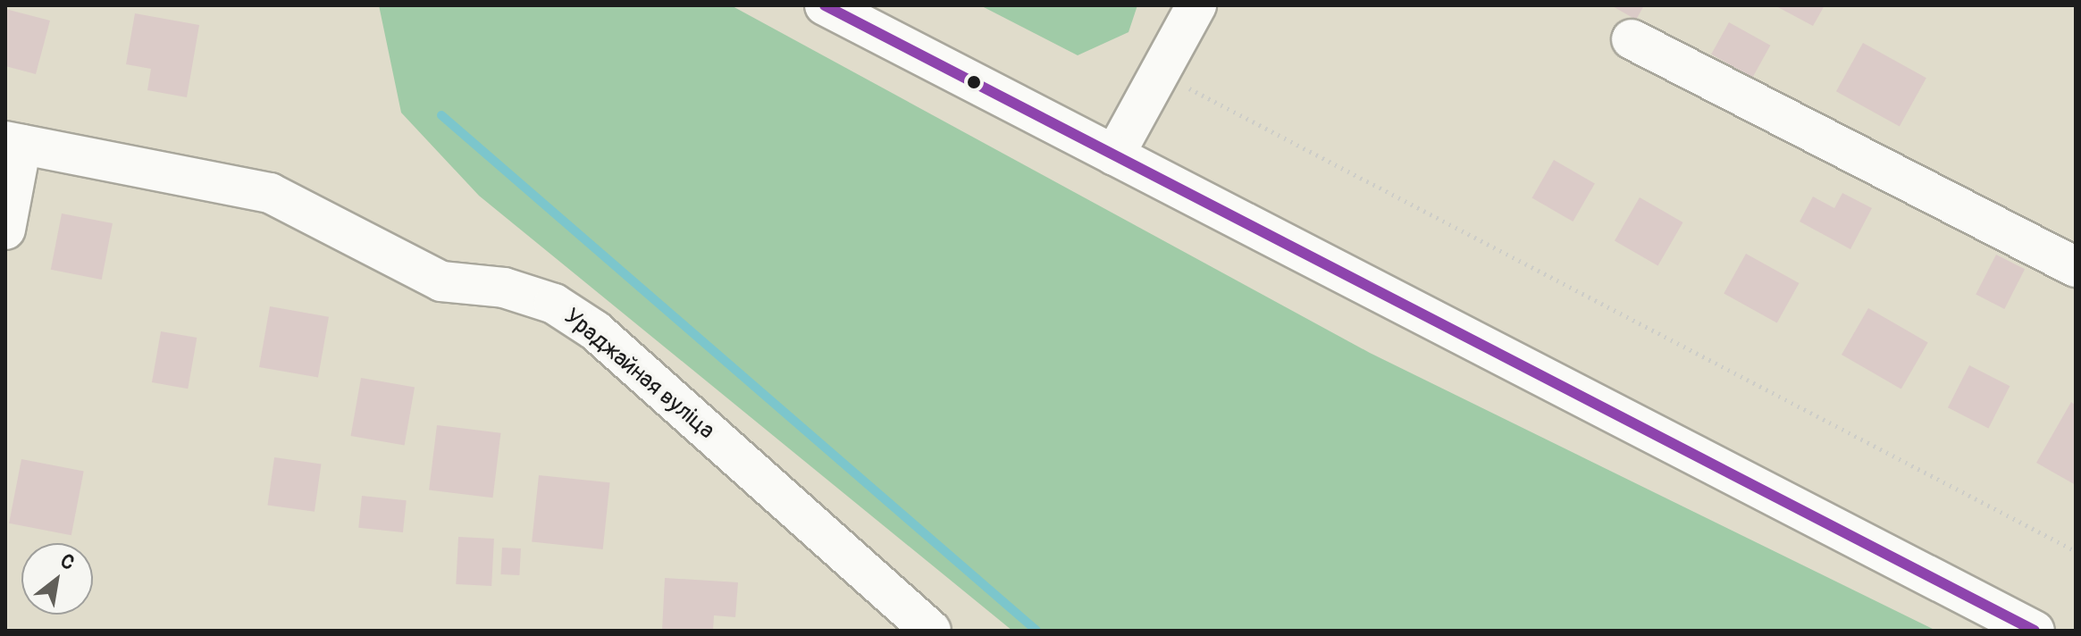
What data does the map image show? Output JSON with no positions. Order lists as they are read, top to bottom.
{
  "streets": {
    "street": ["Ураджайная вуліца"]
  },
  "north": "top right"
}
